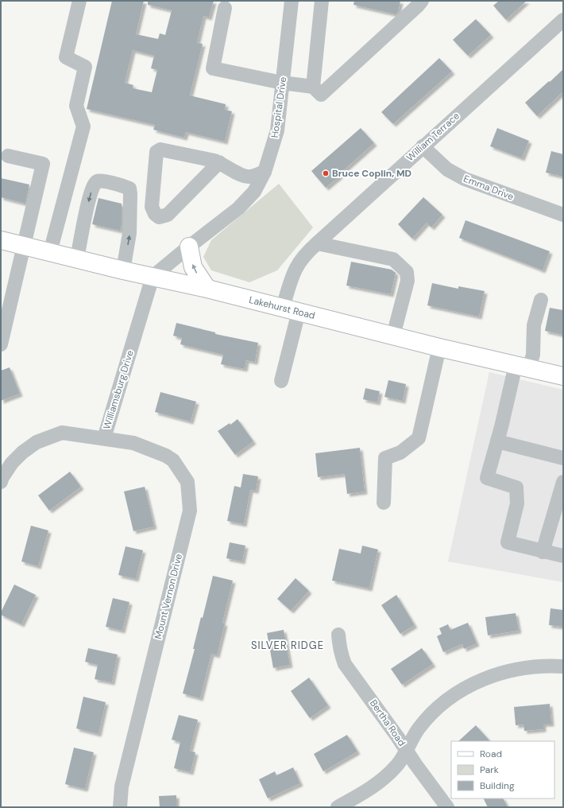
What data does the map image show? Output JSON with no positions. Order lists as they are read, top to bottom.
{
  "streets": {
    "main road": ["Lakehurst Road"],
    "street": [
      "Hospital Drive",
      "William Terrace",
      "Emma Drive",
      "Williamsburg Drive",
      "Mount Vernon Drive",
      "Bertha Road"
    ]
  },
  "crossings": [
    ["Hospital Drive", "Lakehurst Road"],
    ["Hospital Drive", "Williamsburg Drive"],
    ["William Terrace", "Emma Drive"],
    ["William Terrace", "Lakehurst Road"],
    ["Lakehurst Road", "Williamsburg Drive"],
    ["Williamsburg Drive", "Mount Vernon Drive"]
  ],
  "districts": ["SILVER RIDGE"],
  "places": ["Bruce Coplin, MD"],
  "legend": ["Road", "Park", "Building"]
}
